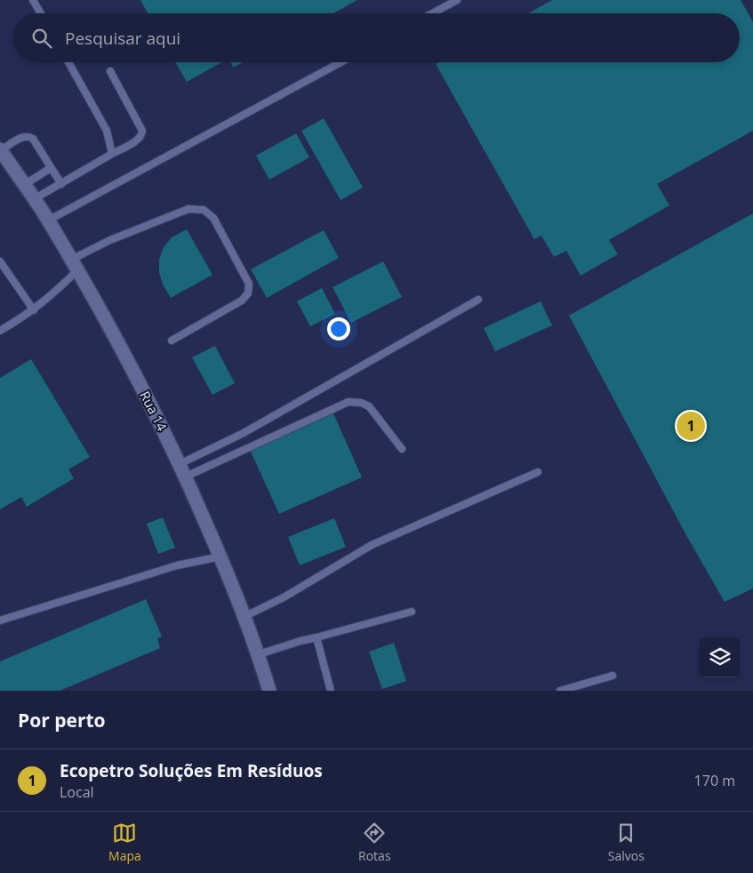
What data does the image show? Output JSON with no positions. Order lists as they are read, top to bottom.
{
  "streets": {
    "street": ["Rua 14"]
  },
  "page": {
    "search": "Pesquisar aqui",
    "pins": "1",
    "heading": "Por perto",
    "list": [
      {
        "mark": "1",
        "name": "Ecopetro Soluções Em Resíduos",
        "note": "Local",
        "value": "170 m"
      }
    ],
    "nav": ["Mapa", "Rotas", "Salvos"]
  }
}
